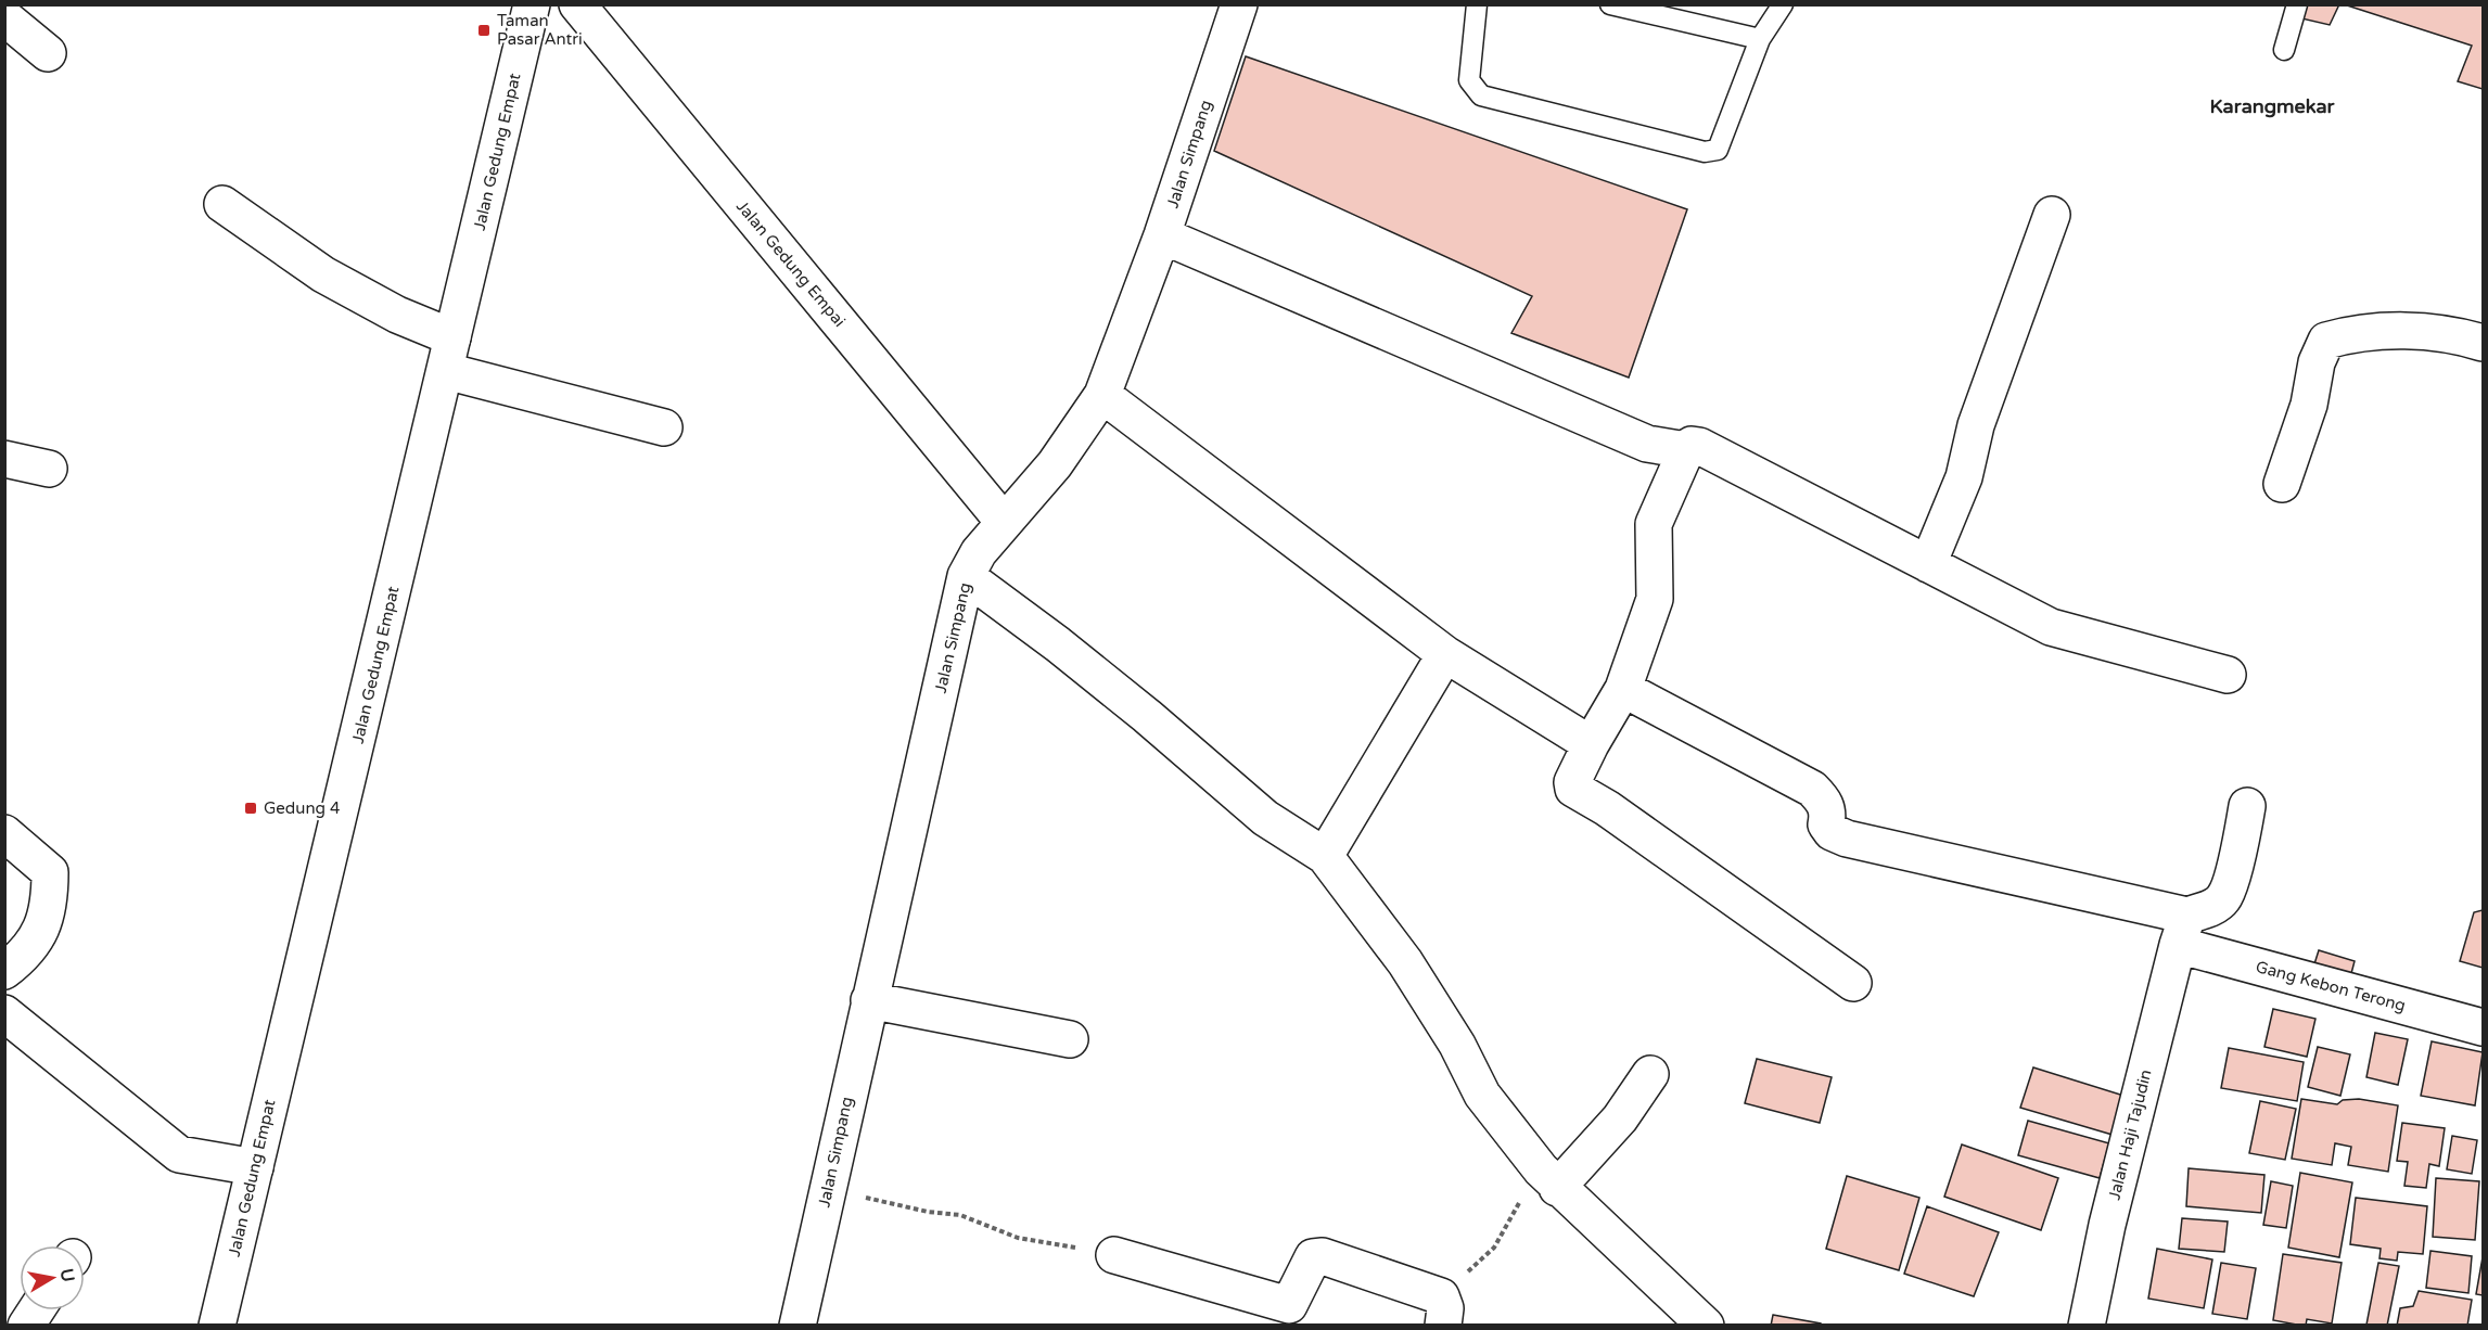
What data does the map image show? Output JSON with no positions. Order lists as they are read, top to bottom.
{
  "streets": {
    "street": [
      "Jalan Gedung Empat",
      "Jalan Simpang",
      "Jalan Gedung Empai",
      "Gang Kebon Terong",
      "Jalan Haji Tajudin"
    ]
  },
  "crossings": [
    ["Jalan Simpang", "Jalan Gedung Empai"],
    ["Gang Kebon Terong", "Jalan Haji Tajudin"]
  ],
  "districts": ["Karangmekar"],
  "places": {
    "transit": ["Taman Pasar Antri", "Gedung 4"]
  },
  "north": "right"
}
